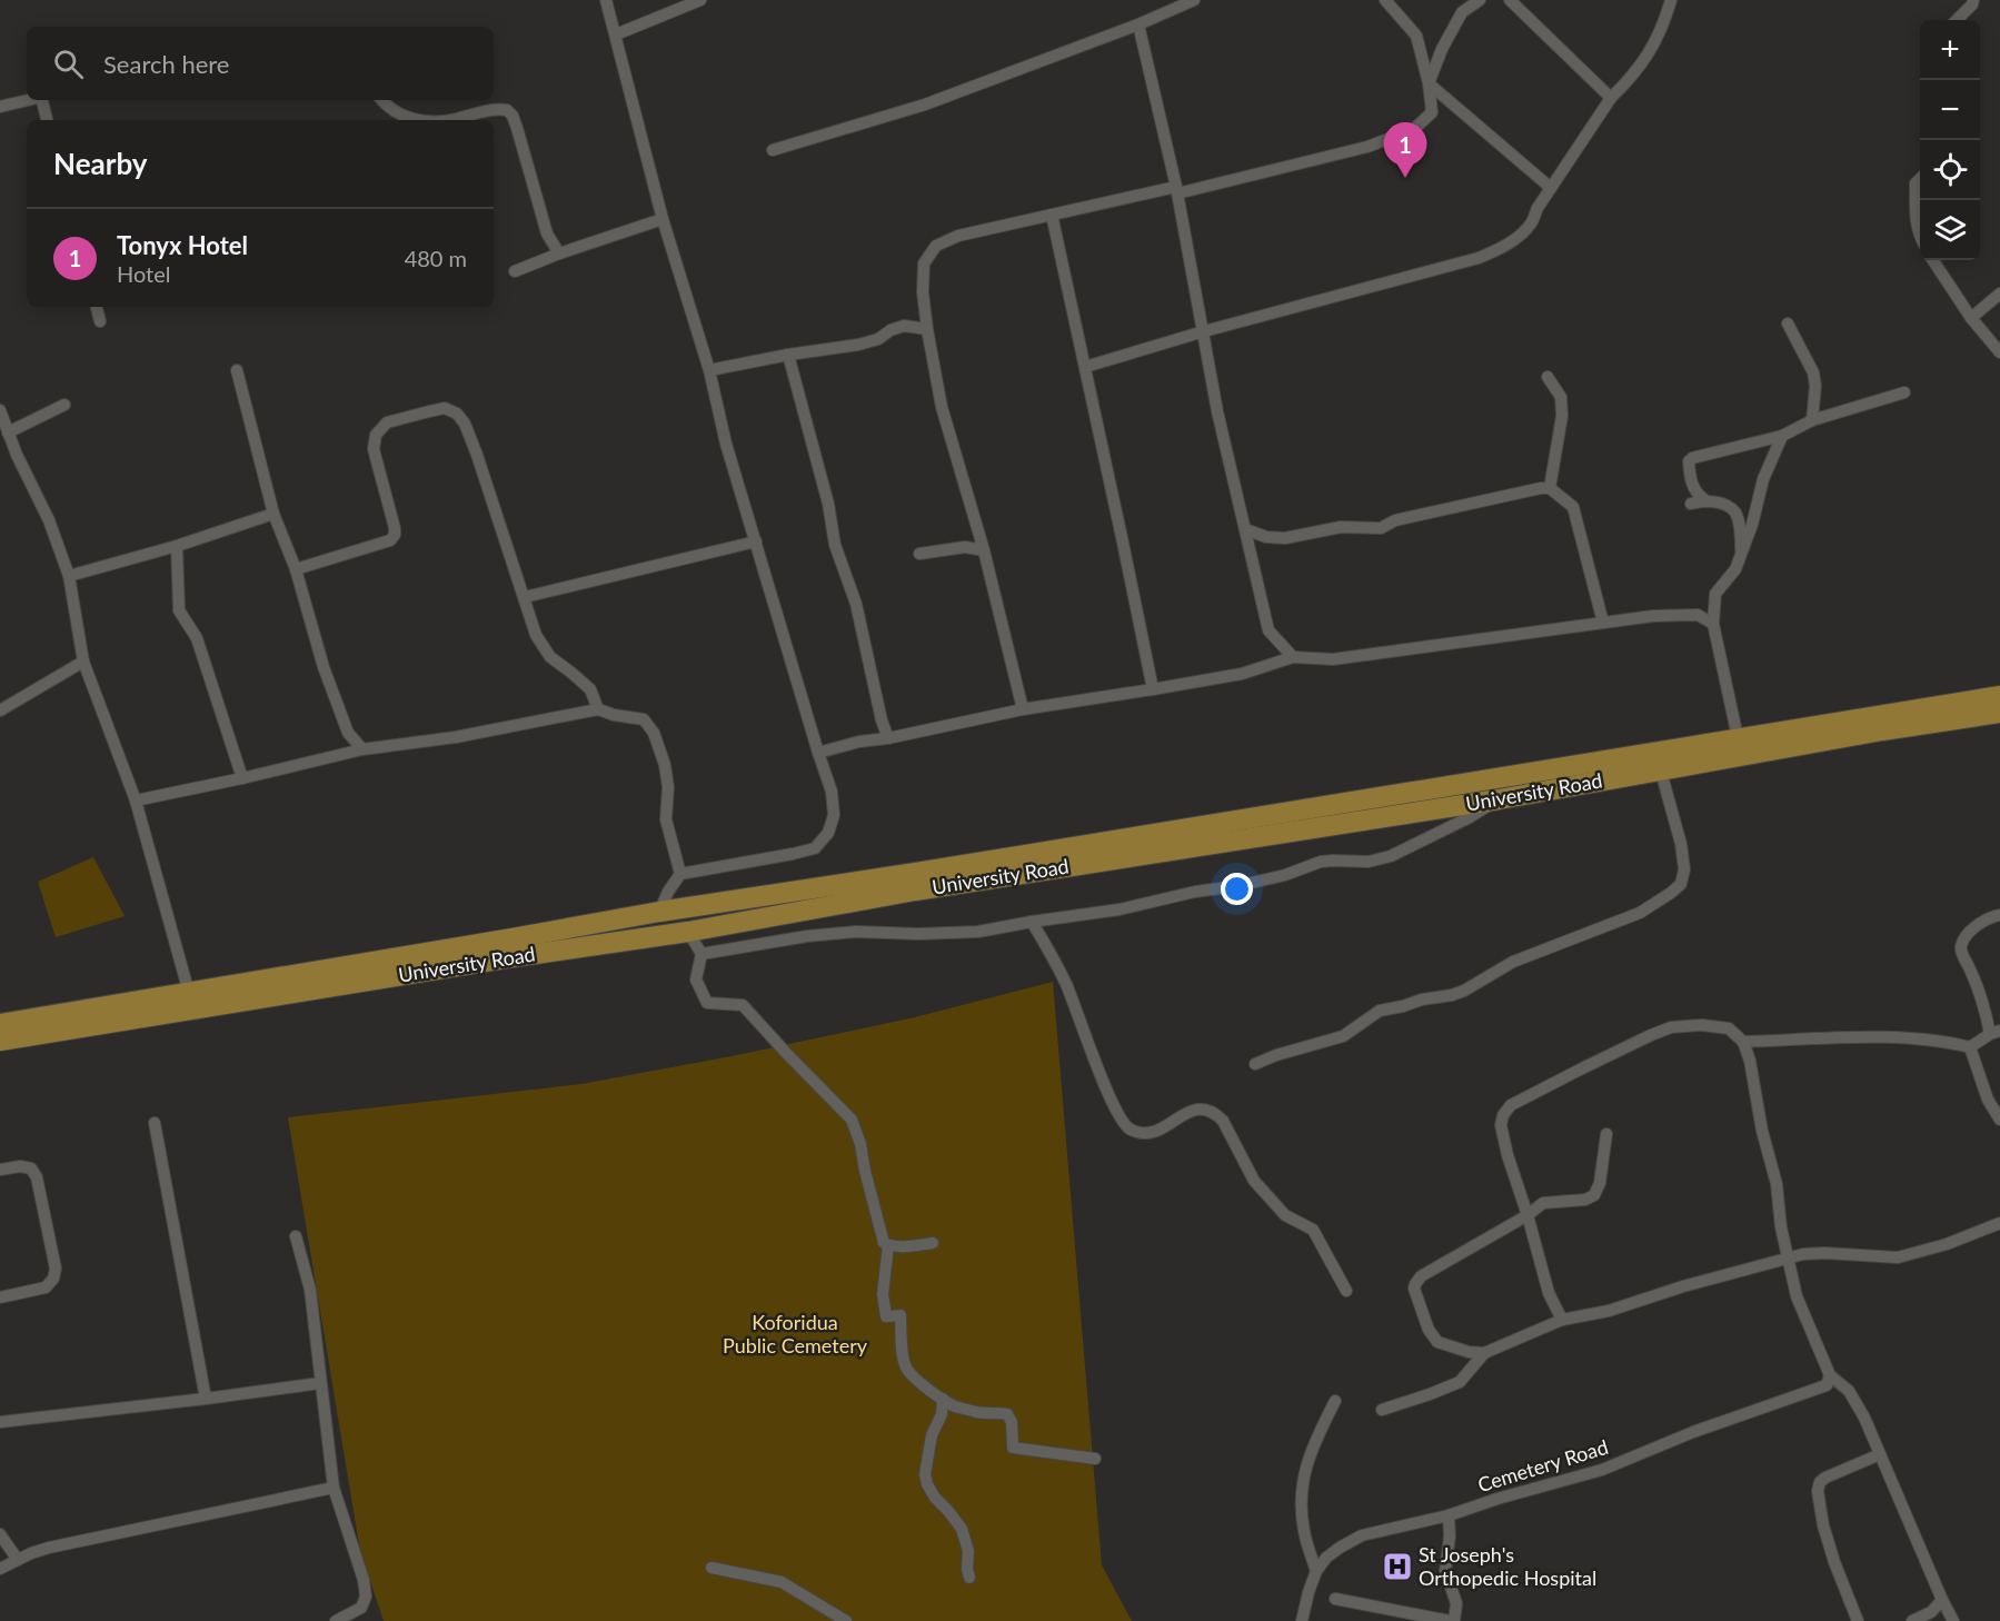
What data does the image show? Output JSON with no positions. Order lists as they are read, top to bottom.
{
  "streets": {
    "highway": ["University Road"],
    "street": ["Cemetery Road"]
  },
  "parks": ["Koforidua Public Cemetery"],
  "places": {
    "hospital": ["St Joseph's Orthopedic Hospital"]
  },
  "page": {
    "map_buttons": ["+", "−"],
    "search": "Search here",
    "heading": "Nearby",
    "pins": "1",
    "list": [
      {
        "mark": "1",
        "name": "Tonyx Hotel",
        "note": "Hotel",
        "value": "480 m"
      }
    ]
  }
}
